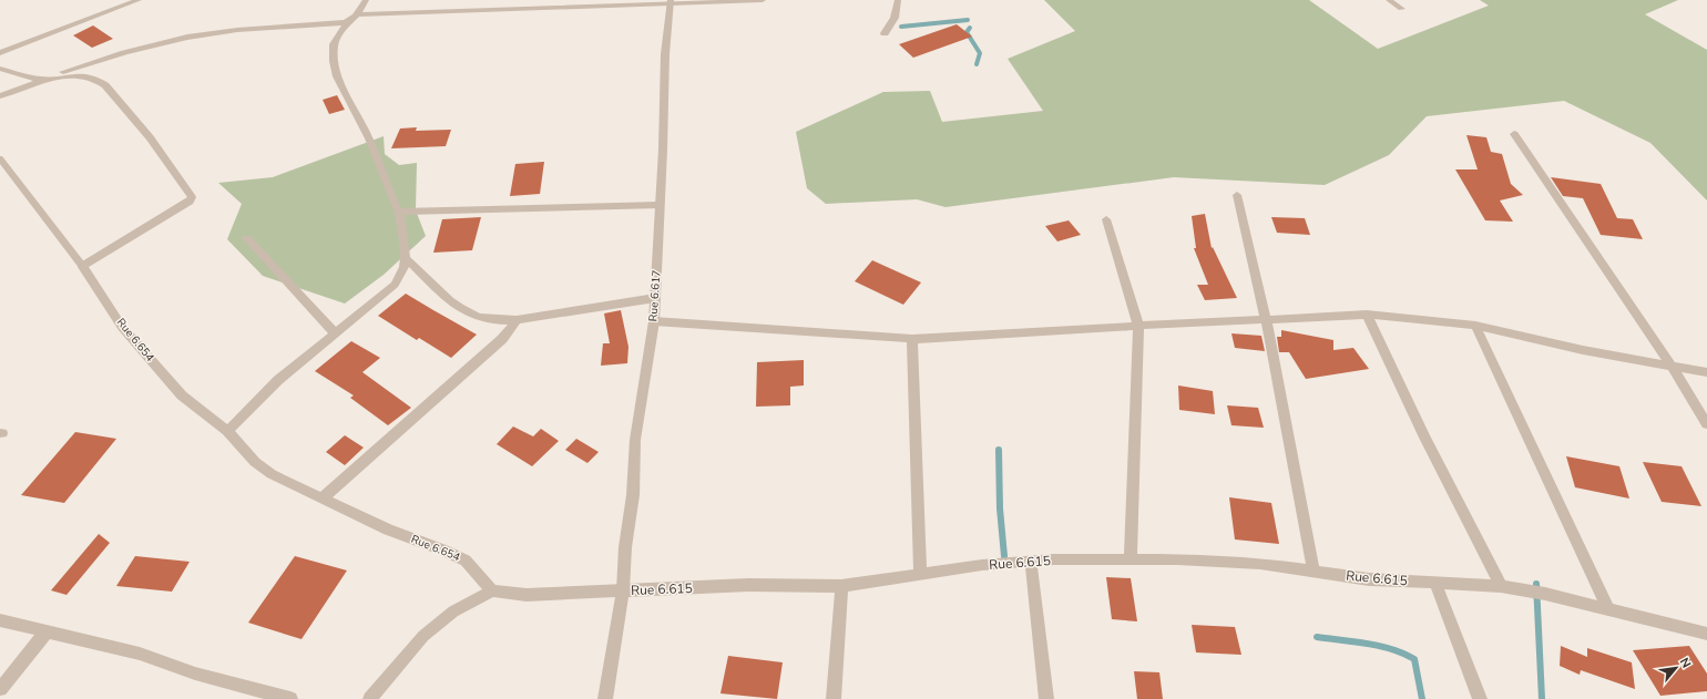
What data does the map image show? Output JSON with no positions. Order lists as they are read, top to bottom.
{
  "streets": {
    "street": ["Rue 6.617", "Rue 6.654", "Rue 6.615"]
  },
  "crossings": [
    ["Rue 6.617", "Rue 6.615"],
    ["Rue 6.654", "Rue 6.615"]
  ],
  "north": "top right"
}
